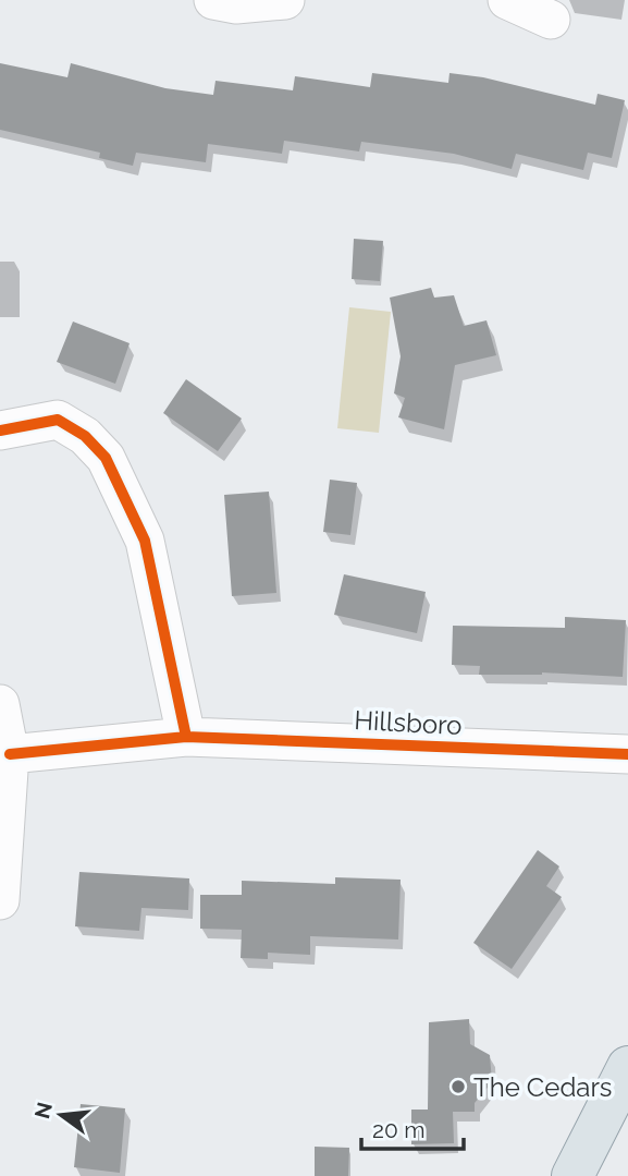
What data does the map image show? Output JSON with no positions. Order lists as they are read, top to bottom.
{
  "streets": {
    "street": ["Hillsboro"]
  },
  "places": ["The Cedars"],
  "scale_bar": "20 m",
  "north": "left"
}
